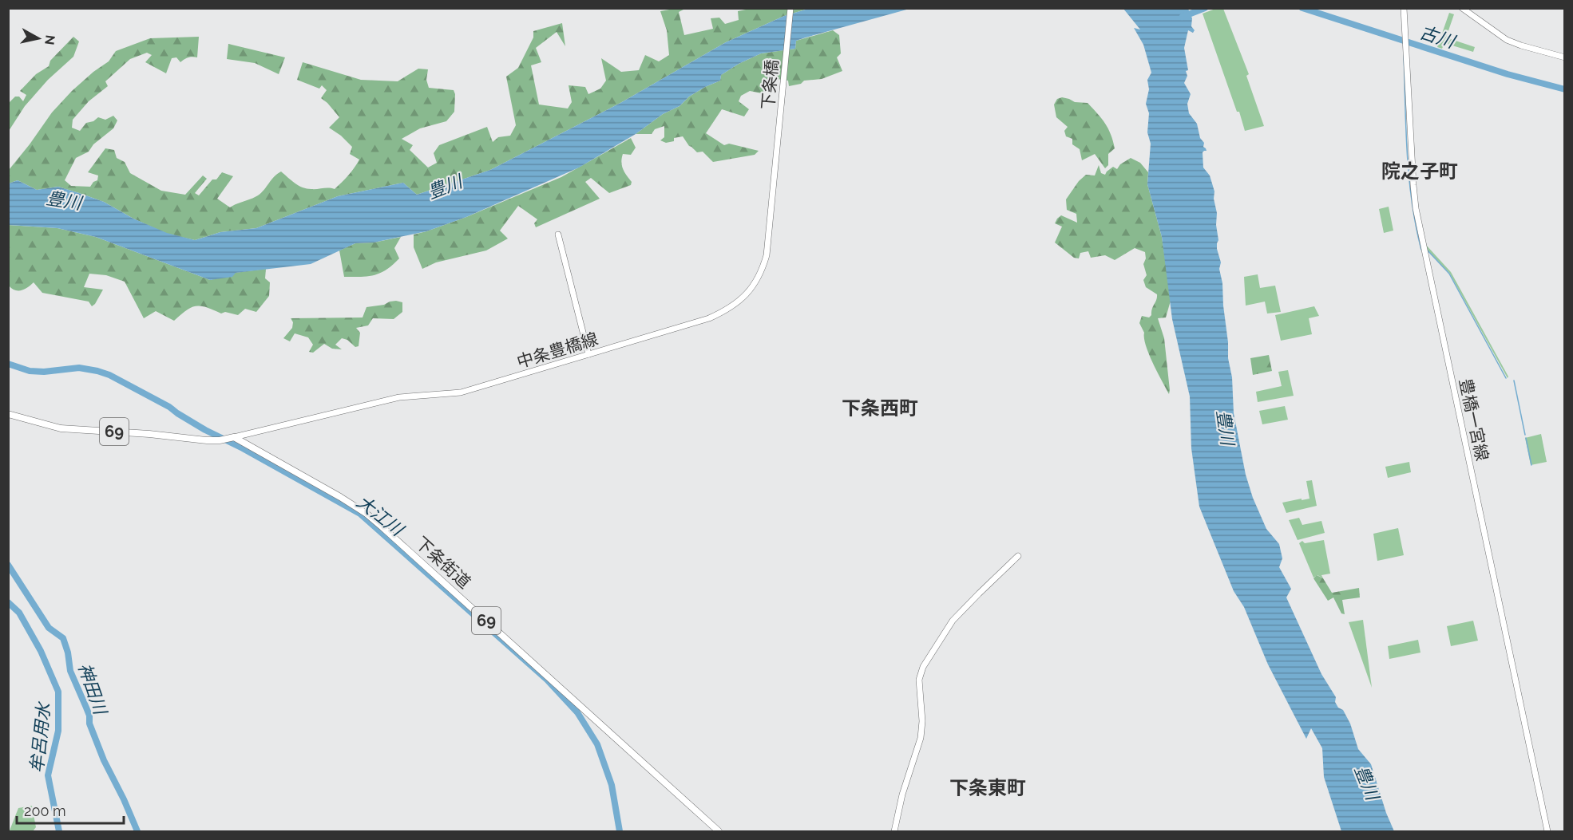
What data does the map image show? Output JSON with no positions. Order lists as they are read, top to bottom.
{
  "streets": {
    "main road": [
      "下条橋",
      "中条豊橋線",
      "豊橋一宮線",
      "69",
      "下条街道"
    ]
  },
  "crossings": [
    ["下条橋", "中条豊橋線"],
    ["中条豊橋線", "69"],
    ["中条豊橋線", "下条街道"],
    ["69", "下条街道"]
  ],
  "districts": ["院之子町", "下条西町", "下条東町"],
  "water": [
    "古川",
    "豊川",
    "大江川",
    "神田川",
    "牟呂用水"
  ],
  "scale_bar": "200 m",
  "north": "right"
}
